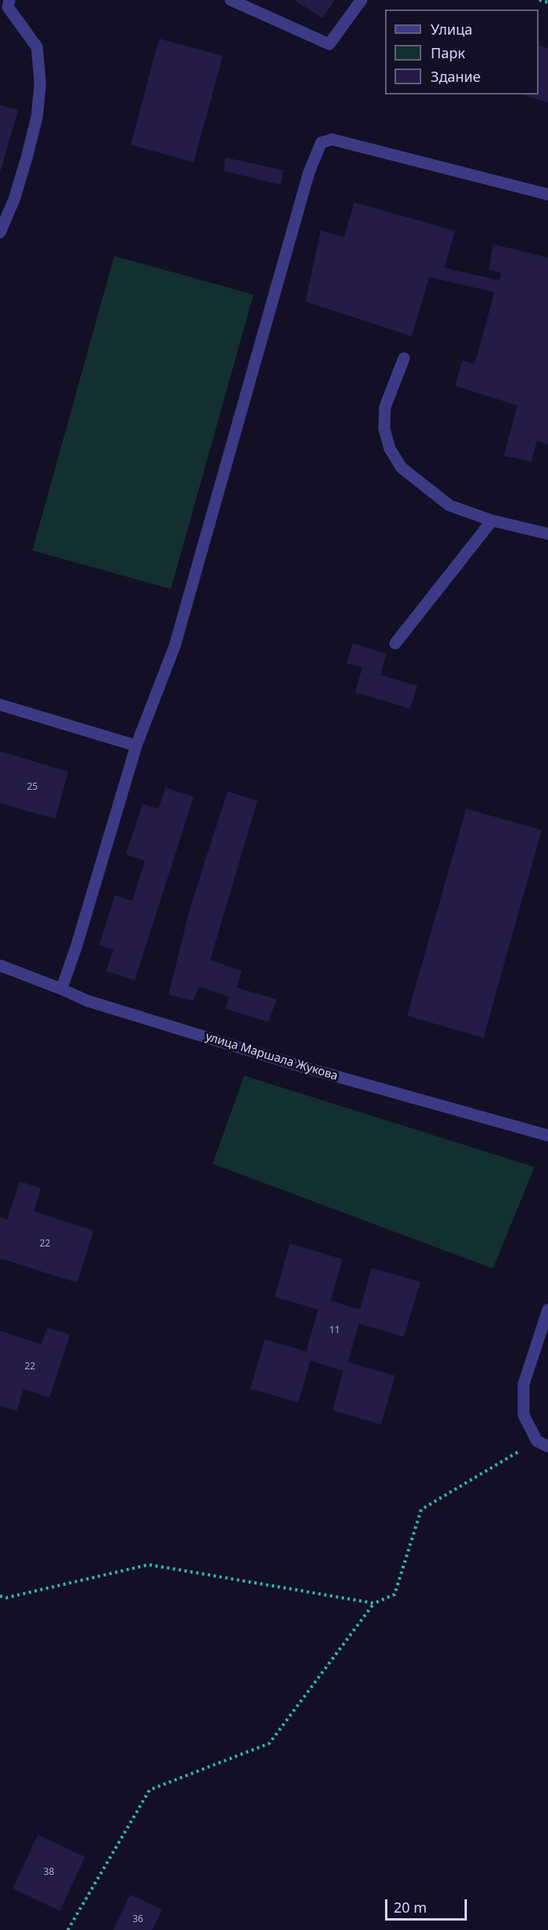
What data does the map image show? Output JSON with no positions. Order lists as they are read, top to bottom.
{
  "streets": {
    "street": ["улица Маршала Жукова"]
  },
  "house_numbers": [
    "25",
    "22",
    "11",
    "22",
    "38",
    "36"
  ],
  "legend": ["Улица", "Парк", "Здание"],
  "scale_bar": "20 m"
}
